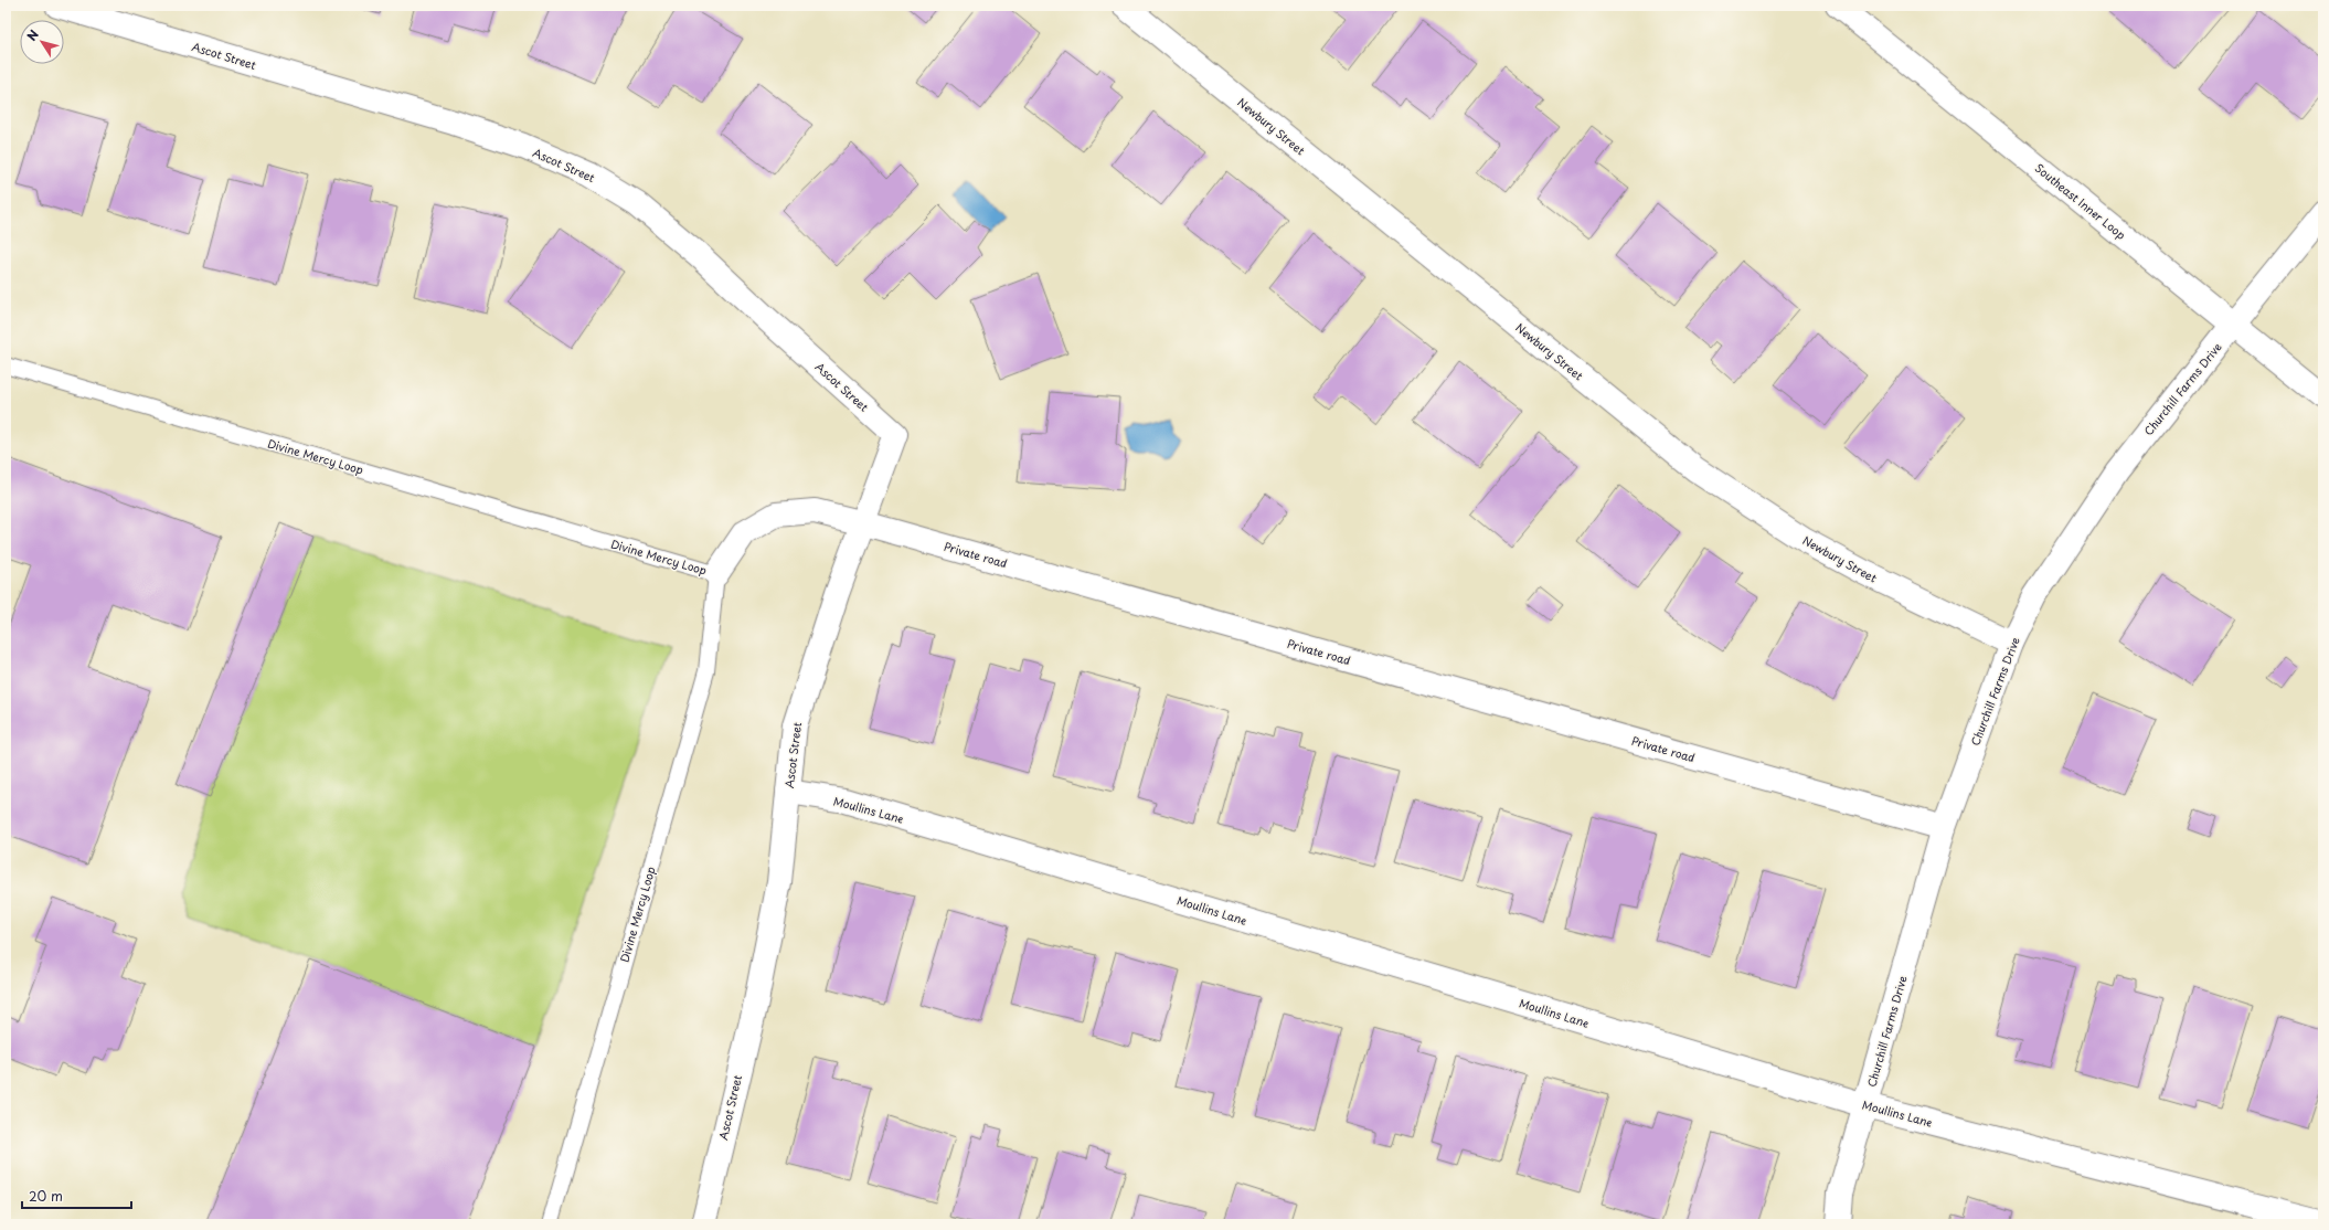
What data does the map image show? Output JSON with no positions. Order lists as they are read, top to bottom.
{
  "streets": {
    "street": [
      "Ascot Street",
      "Newbury Street",
      "Southeast Inner Loop",
      "Churchill Farms Drive",
      "Private road",
      "Moullins Lane"
    ],
    "lane": ["Divine Mercy Loop"]
  },
  "crossings": [
    ["Ascot Street", "Private road"],
    ["Ascot Street", "Moullins Lane"],
    ["Newbury Street", "Churchill Farms Drive"],
    ["Southeast Inner Loop", "Churchill Farms Drive"],
    ["Churchill Farms Drive", "Private road"],
    ["Churchill Farms Drive", "Moullins Lane"],
    ["Divine Mercy Loop", "Private road"]
  ],
  "scale_bar": "20 m",
  "north": "top left"
}
